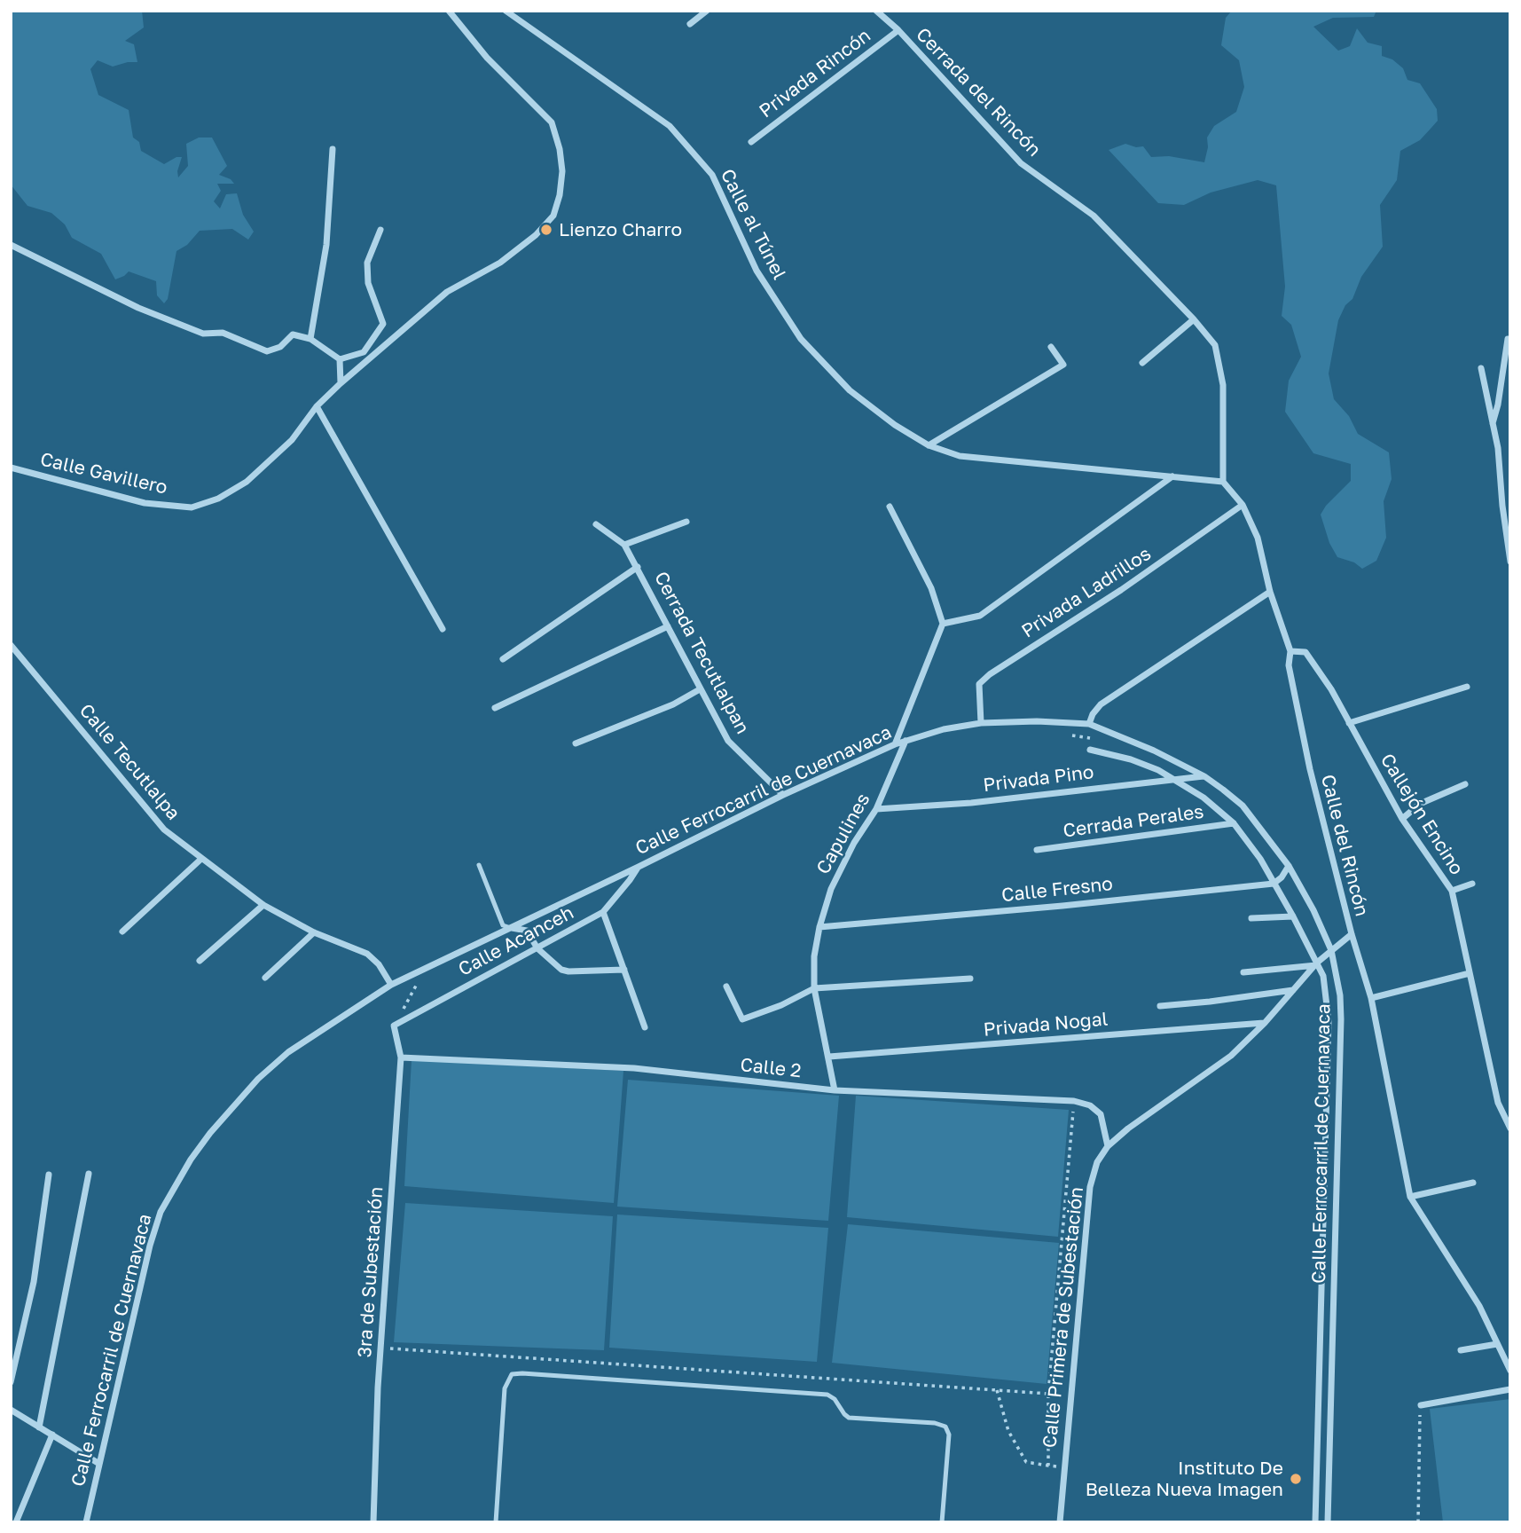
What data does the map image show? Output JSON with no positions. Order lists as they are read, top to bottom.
{
  "streets": {
    "street": [
      "Privada Rincón",
      "Cerrada del Rincón",
      "Calle al Túnel",
      "Calle Gavillero",
      "Privada Ladrillos",
      "Cerrada Tecutlalpan",
      "Calle Tecutlalpa",
      "Privada Pino",
      "Calle Ferrocarril de Cuernavaca",
      "Callejón Encino",
      "Cerrada Perales",
      "Capulines",
      "Calle del Rincón",
      "Calle Fresno",
      "Calle Acanceh",
      "Privada Nogal",
      "Calle 2",
      "3ra de Subestación",
      "Calle Primera de Subestación"
    ]
  },
  "crossings": [
    ["Privada Rincón", "Cerrada del Rincón"],
    ["Calle al Túnel", "Calle del Rincón"],
    ["Privada Ladrillos", "Calle Ferrocarril de Cuernavaca"],
    ["Privada Ladrillos", "Calle del Rincón"],
    ["Cerrada Tecutlalpan", "Calle Ferrocarril de Cuernavaca"],
    ["Calle Tecutlalpa", "Calle Ferrocarril de Cuernavaca"],
    ["Privada Pino", "Calle Ferrocarril de Cuernavaca"],
    ["Privada Pino", "Capulines"],
    ["Calle Ferrocarril de Cuernavaca", "Cerrada Perales"],
    ["Calle Ferrocarril de Cuernavaca", "Capulines"],
    ["Calle Ferrocarril de Cuernavaca", "Calle Fresno"],
    ["Calle Ferrocarril de Cuernavaca", "Calle Acanceh"],
    ["Calle Ferrocarril de Cuernavaca", "Calle Primera de Subestación"],
    ["Callejón Encino", "Calle del Rincón"],
    ["Capulines", "Calle Fresno"],
    ["Capulines", "Privada Nogal"],
    ["Capulines", "Calle 2"],
    ["Calle del Rincón", "Calle Primera de Subestación"],
    ["Calle Acanceh", "3ra de Subestación"],
    ["Privada Nogal", "Calle Primera de Subestación"],
    ["Calle 2", "3ra de Subestación"],
    ["Calle 2", "Calle Primera de Subestación"]
  ],
  "places": ["Lienzo Charro", "Instituto De Belleza Nueva Imagen"]
}
